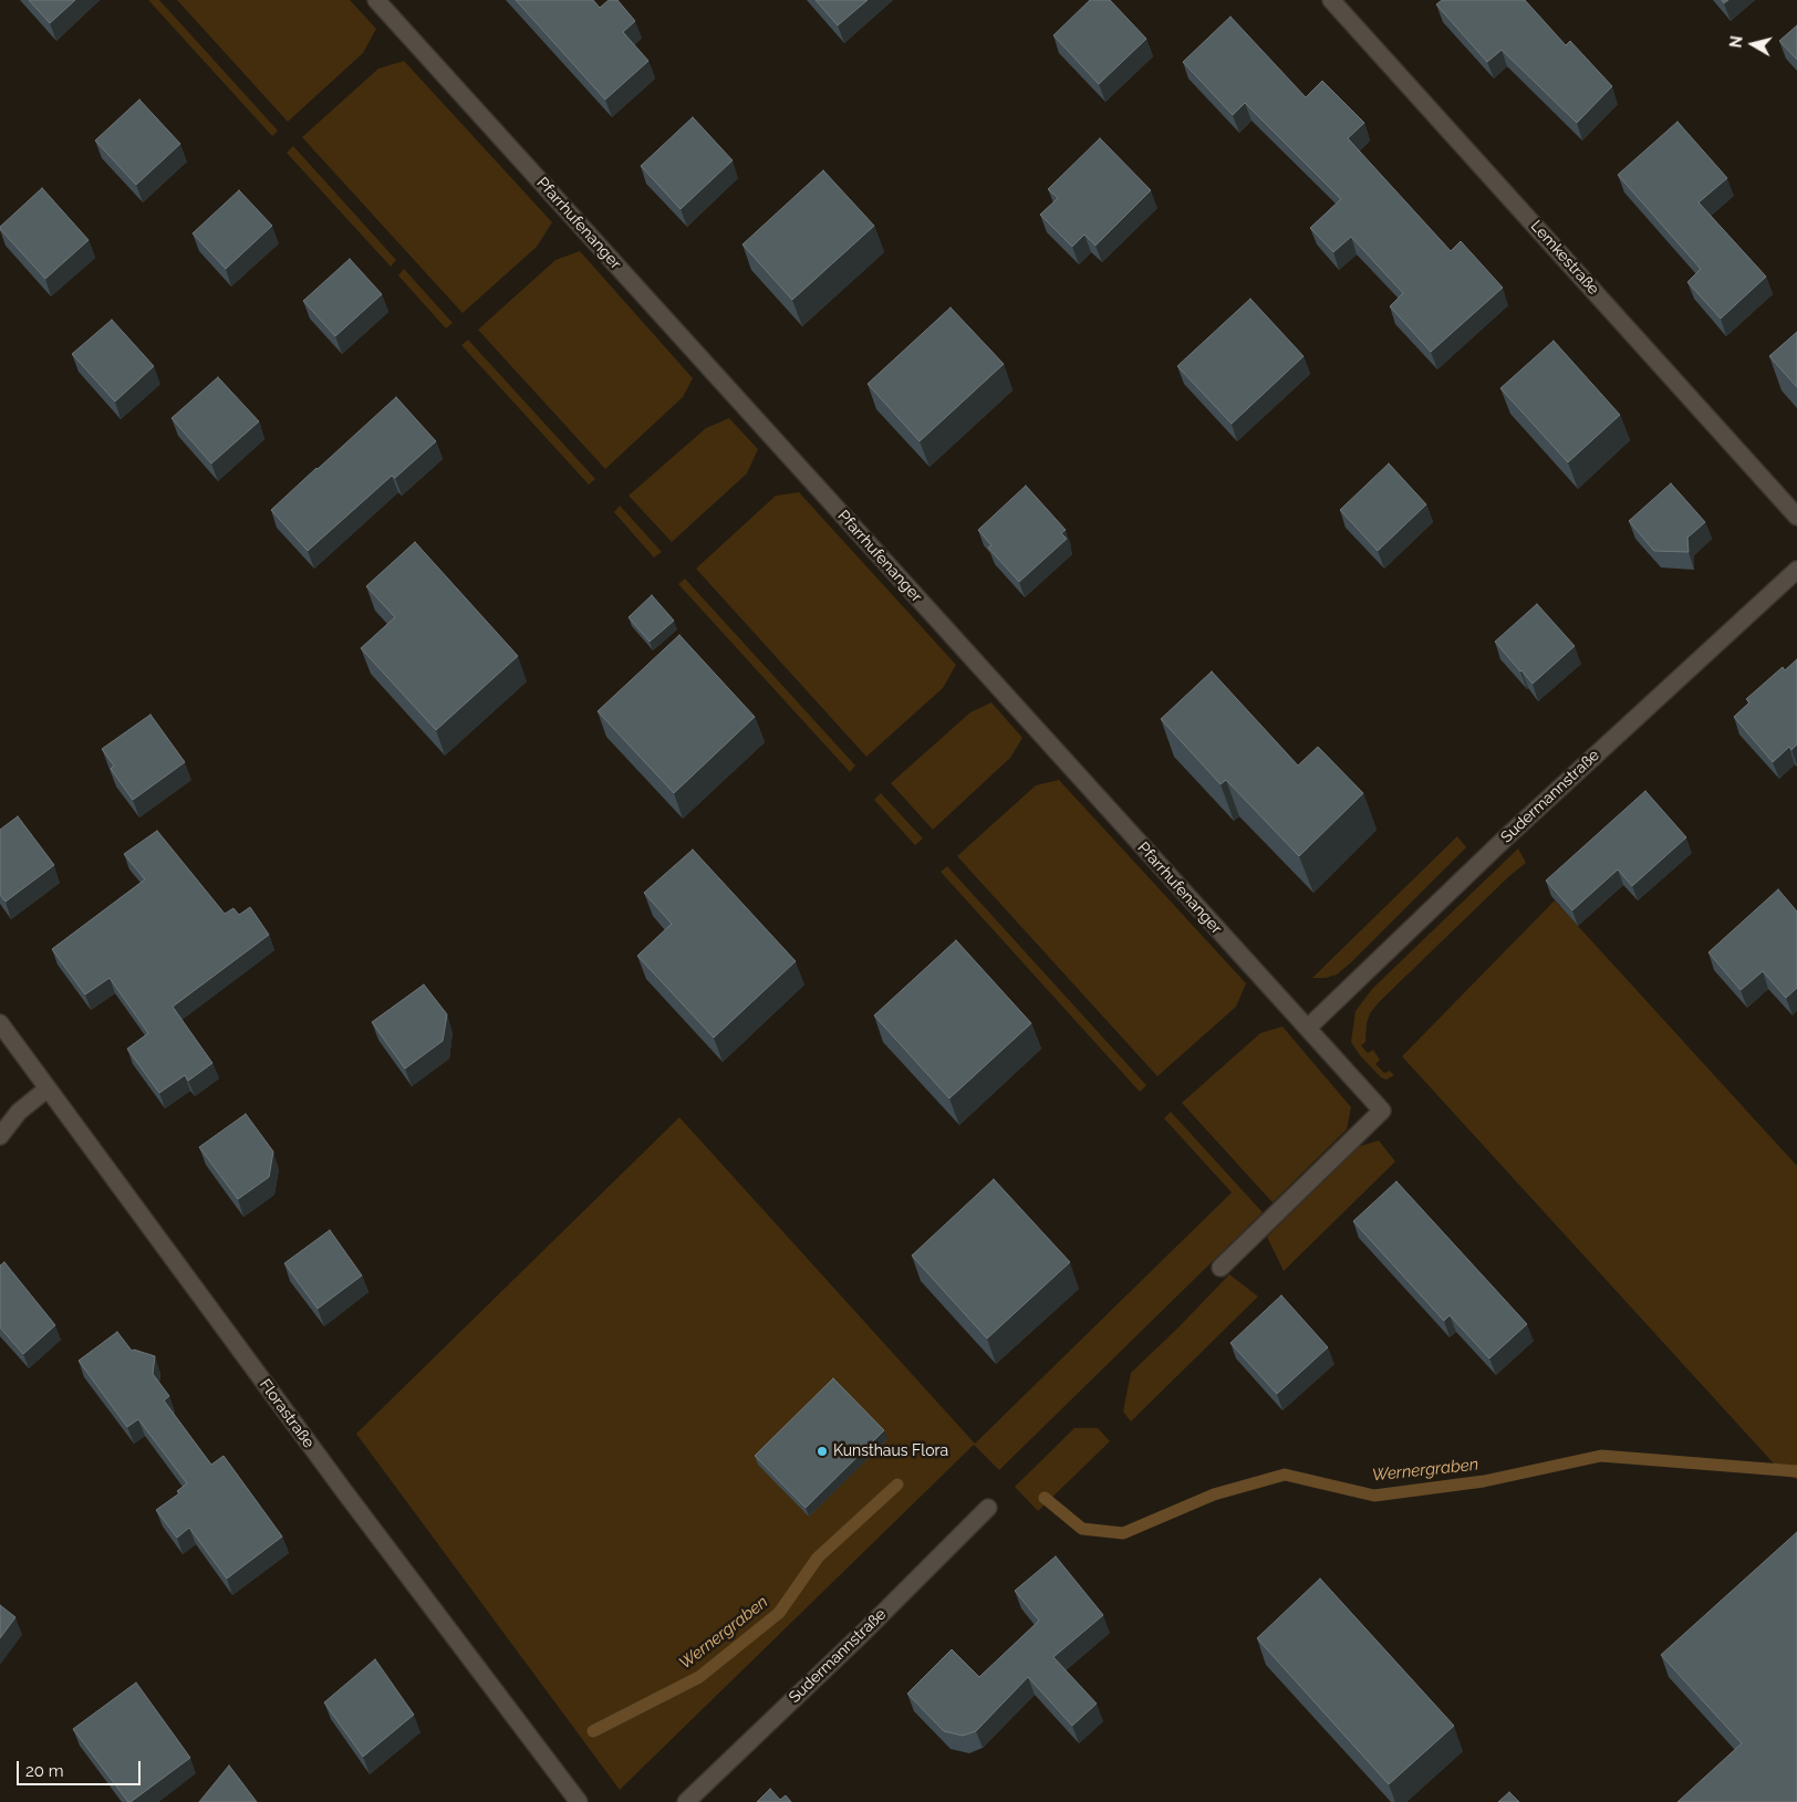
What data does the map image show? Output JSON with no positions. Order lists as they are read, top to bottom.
{
  "streets": {
    "street": [
      "Pfarrhufenanger",
      "Lemkestraße",
      "Sudermannstraße",
      "Florastraße"
    ]
  },
  "crossings": [
    ["Pfarrhufenanger", "Sudermannstraße"]
  ],
  "water": ["Wernergraben"],
  "places": ["Kunsthaus Flora"],
  "scale_bar": "20 m",
  "north": "left"
}
